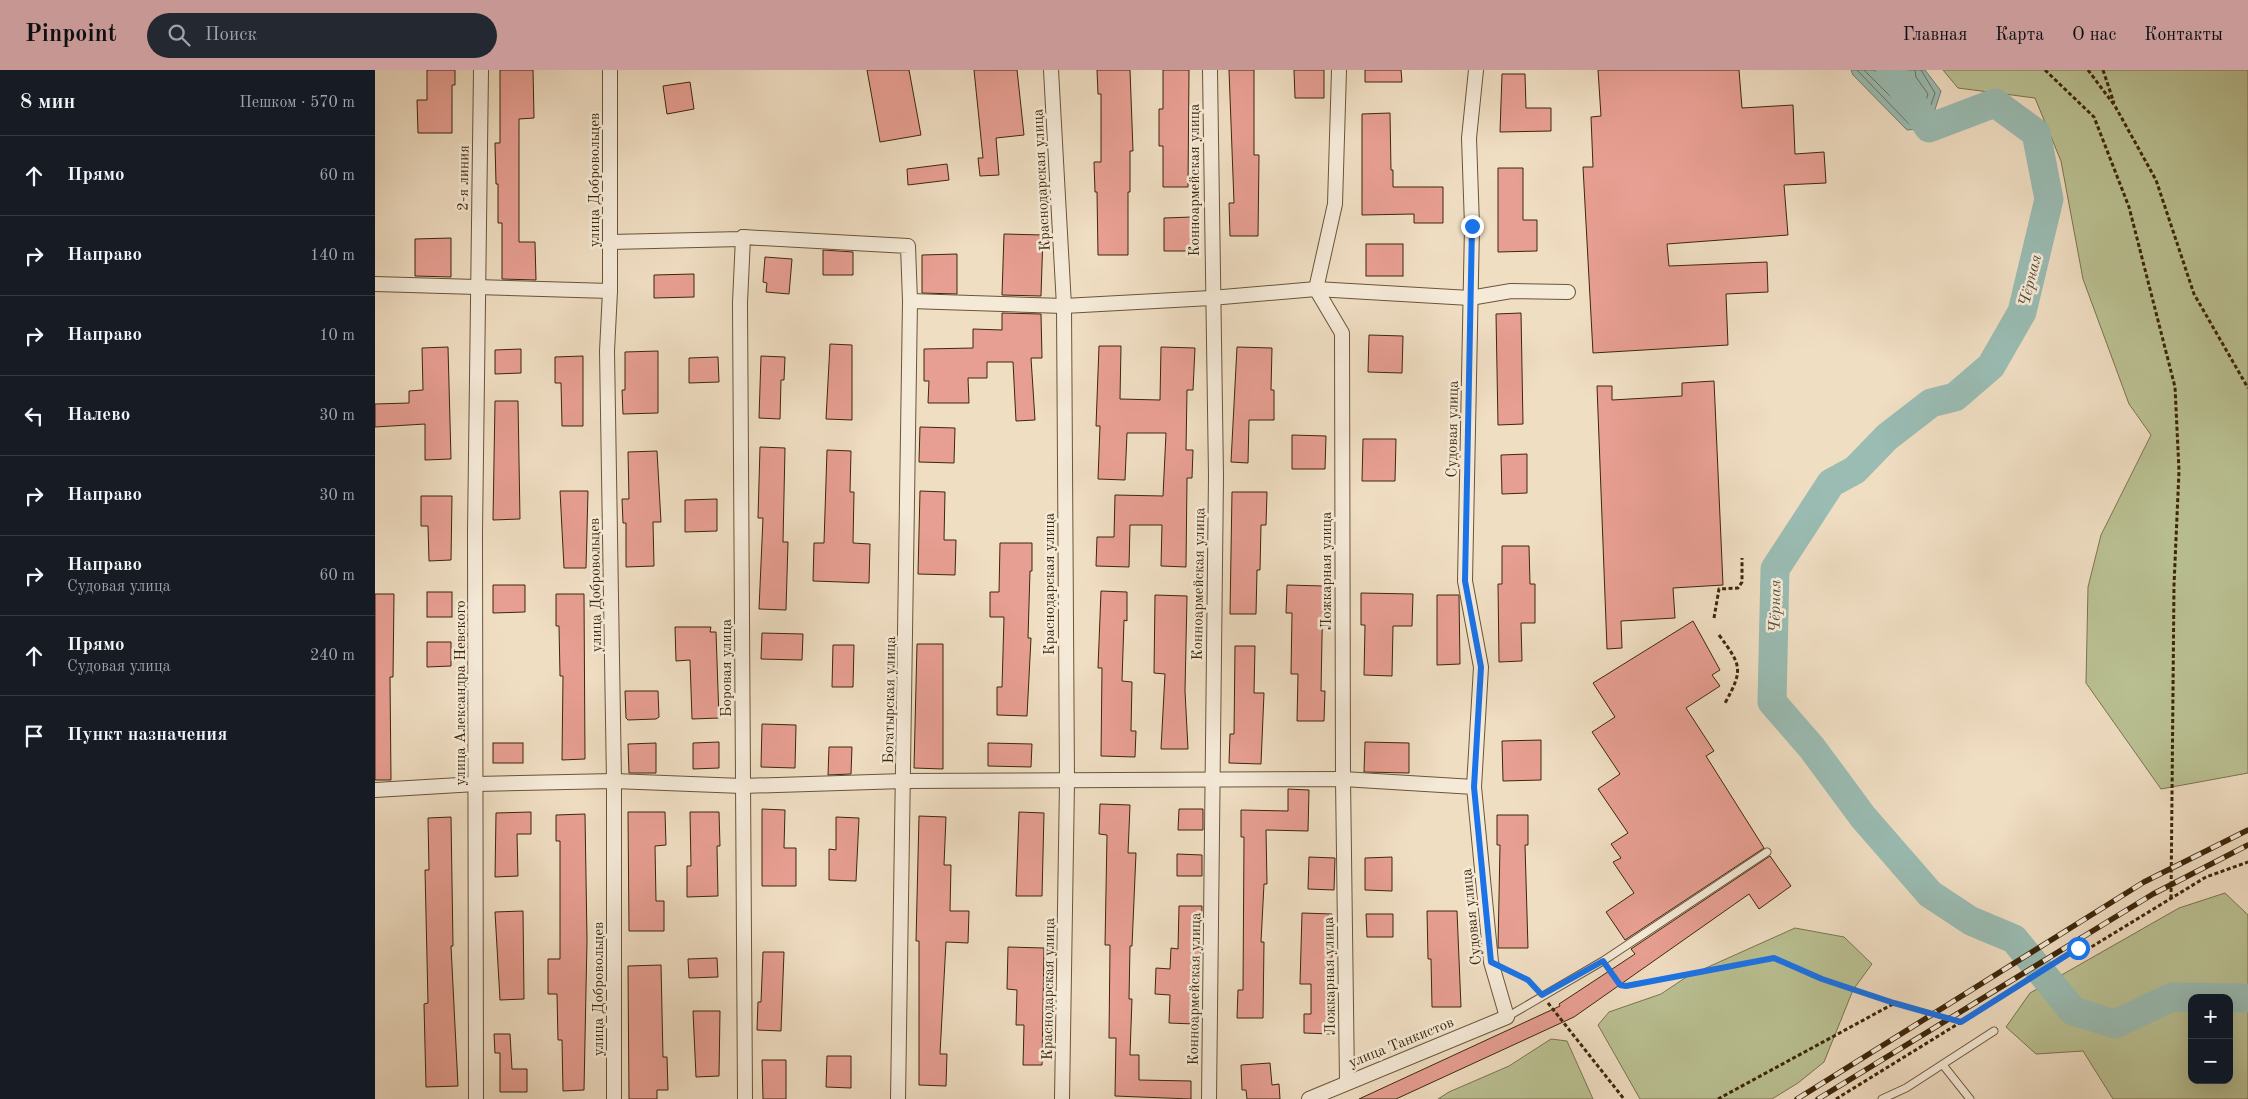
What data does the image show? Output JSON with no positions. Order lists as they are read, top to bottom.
{
  "streets": {
    "street": [
      "2-я линия",
      "улица Добровольцев",
      "Краснодарская улица",
      "Конноармейская улица",
      "Судовая улица",
      "Ложкарная улица",
      "Боровая улица",
      "улица Александра Невского",
      "Богатырская улица",
      "улица Танкистов"
    ]
  },
  "crossings": [
    ["2-я линия", "улица Александра Невского"],
    ["Судовая улица", "улица Танкистов"],
    ["Ложкарная улица", "улица Танкистов"],
    ["Боровая улица", "Богатырская улица"]
  ],
  "water": ["Чёрная"],
  "page": {
    "header": "Pinpoint",
    "search": "Поиск",
    "nav": [
      "Главная",
      "Карта",
      "О нас",
      "Контакты"
    ],
    "heading": ["8 мин", "Пешком · 570 m"],
    "list": [
      ["Прямо", "60 m"],
      ["Направо", "140 m"],
      ["Направо", "10 m"],
      ["Налево", "30 m"],
      ["Направо", "30 m"],
      ["Направо", "Судовая улица", "60 m"],
      ["Прямо", "Судовая улица", "240 m"],
      "Пункт назначения"
    ],
    "map_buttons": ["+", "−"]
  }
}
